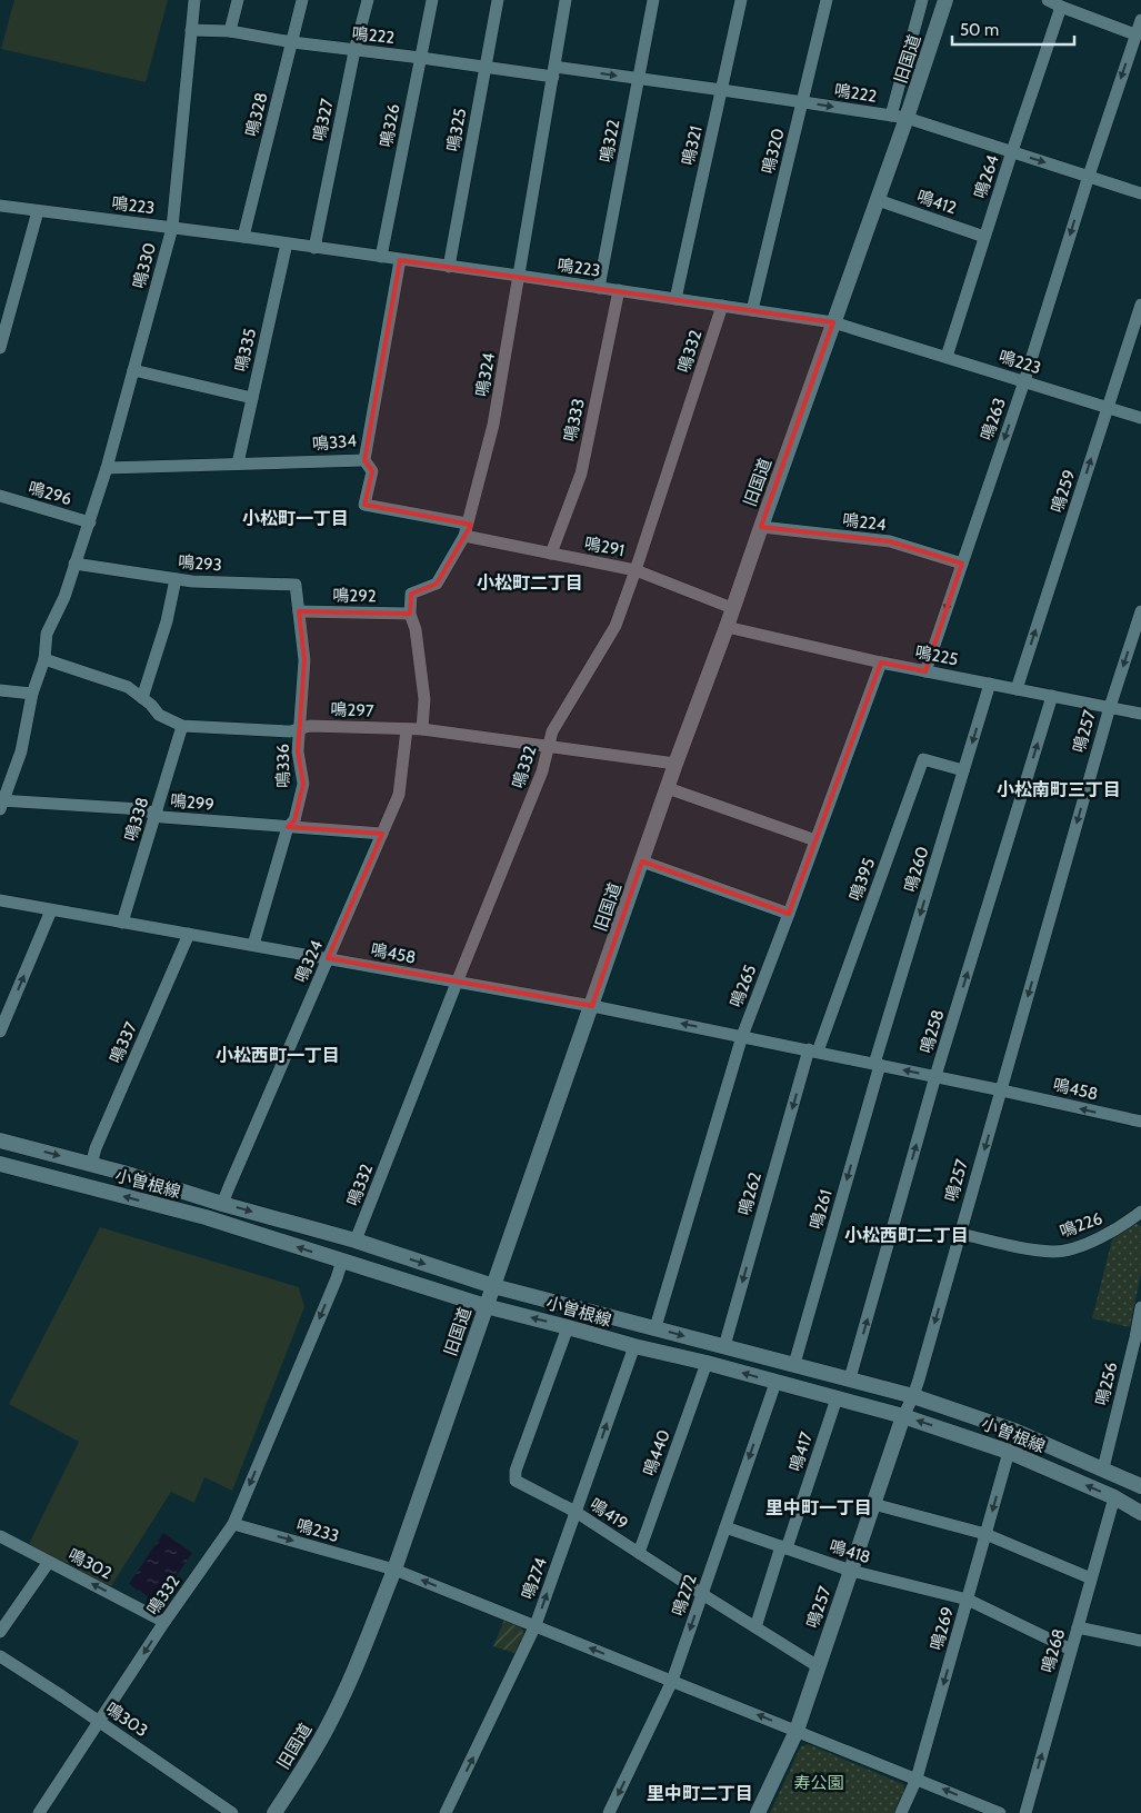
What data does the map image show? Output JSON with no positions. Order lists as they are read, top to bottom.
{
  "streets": {
    "street": [
      "鳴222",
      "旧国道",
      "鳴328",
      "鳴327",
      "鳴326",
      "鳴325",
      "鳴322",
      "鳴321",
      "鳴320",
      "鳴264",
      "鳴412",
      "鳴223",
      "鳴330",
      "鳴335",
      "鳴332",
      "鳴324",
      "鳴263",
      "鳴333",
      "鳴334",
      "鳴259",
      "鳴296",
      "鳴224",
      "鳴291",
      "鳴293",
      "鳴292",
      "鳴225",
      "鳴297",
      "鳴257",
      "鳴336",
      "鳴299",
      "鳴338",
      "鳴260",
      "鳴395",
      "鳴458",
      "鳴265",
      "鳴258",
      "鳴337",
      "小曽根線",
      "鳴262",
      "鳴261",
      "鳴226",
      "鳴256",
      "鳴417",
      "鳴440",
      "鳴419",
      "鳴233",
      "鳴418",
      "鳴302",
      "鳴274",
      "鳴272",
      "鳴269",
      "鳴268",
      "鳴303"
    ]
  },
  "crossings": [
    ["鳴222", "旧国道"],
    ["鳴222", "鳴328"],
    ["鳴222", "鳴327"],
    ["鳴222", "鳴326"],
    ["鳴222", "鳴325"],
    ["鳴222", "鳴322"],
    ["鳴222", "鳴321"],
    ["鳴222", "鳴320"],
    ["鳴222", "鳴264"],
    ["鳴222", "鳴330"],
    ["鳴222", "鳴324"],
    ["鳴222", "鳴263"],
    ["旧国道", "鳴412"],
    ["旧国道", "鳴223"],
    ["旧国道", "鳴224"],
    ["旧国道", "鳴291"],
    ["旧国道", "鳴225"],
    ["旧国道", "鳴297"],
    ["旧国道", "鳴458"],
    ["旧国道", "小曽根線"],
    ["旧国道", "鳴233"],
    ["鳴328", "鳴223"],
    ["鳴327", "鳴223"],
    ["鳴326", "鳴223"],
    ["鳴325", "鳴223"],
    ["鳴322", "鳴223"],
    ["鳴321", "鳴223"],
    ["鳴320", "鳴223"],
    ["鳴264", "鳴412"],
    ["鳴264", "鳴223"],
    ["鳴223", "鳴330"],
    ["鳴223", "鳴335"],
    ["鳴223", "鳴332"],
    ["鳴223", "鳴324"],
    ["鳴223", "鳴263"],
    ["鳴223", "鳴333"],
    ["鳴223", "鳴334"],
    ["鳴223", "鳴259"],
    ["鳴330", "鳴334"],
    ["鳴330", "鳴296"],
    ["鳴335", "鳴334"],
    ["鳴332", "鳴291"],
    ["鳴332", "鳴297"],
    ["鳴332", "鳴458"],
    ["鳴332", "小曽根線"],
    ["鳴332", "鳴233"],
    ["鳴332", "鳴302"],
    ["鳴332", "鳴303"],
    ["鳴324", "鳴291"],
    ["鳴324", "鳴292"],
    ["鳴324", "鳴297"],
    ["鳴324", "鳴299"],
    ["鳴324", "鳴458"],
    ["鳴324", "小曽根線"],
    ["鳴263", "鳴224"],
    ["鳴263", "鳴225"],
    ["鳴333", "鳴291"],
    ["鳴334", "鳴291"],
    ["鳴259", "鳴225"],
    ["鳴293", "鳴292"],
    ["鳴293", "鳴336"],
    ["鳴292", "鳴336"],
    ["鳴225", "鳴257"],
    ["鳴225", "鳴260"],
    ["鳴225", "鳴265"],
    ["鳴225", "鳴258"],
    ["鳴297", "鳴336"],
    ["鳴297", "鳴338"],
    ["鳴257", "鳴458"],
    ["鳴257", "小曽根線"],
    ["鳴257", "鳴226"],
    ["鳴257", "鳴419"],
    ["鳴257", "鳴233"],
    ["鳴257", "鳴418"],
    ["鳴336", "鳴299"],
    ["鳴336", "鳴458"],
    ["鳴299", "鳴338"],
    ["鳴338", "鳴458"],
    ["鳴260", "鳴395"],
    ["鳴260", "鳴458"],
    ["鳴260", "鳴261"],
    ["鳴395", "鳴458"],
    ["鳴395", "鳴262"],
    ["鳴458", "鳴265"],
    ["鳴458", "鳴258"],
    ["鳴458", "鳴337"],
    ["鳴458", "鳴262"],
    ["鳴458", "鳴261"],
    ["鳴265", "小曽根線"],
    ["鳴258", "小曽根線"],
    ["鳴337", "小曽根線"],
    ["小曽根線", "鳴262"],
    ["小曽根線", "鳴261"],
    ["小曽根線", "鳴256"],
    ["小曽根線", "鳴417"],
    ["小曽根線", "鳴440"],
    ["小曽根線", "鳴419"],
    ["小曽根線", "鳴274"],
    ["小曽根線", "鳴272"],
    ["小曽根線", "鳴269"],
    ["小曽根線", "鳴268"],
    ["鳴417", "鳴419"],
    ["鳴417", "鳴418"],
    ["鳴440", "鳴419"],
    ["鳴419", "鳴274"],
    ["鳴419", "鳴272"],
    ["鳴233", "鳴274"],
    ["鳴233", "鳴272"],
    ["鳴233", "鳴269"],
    ["鳴418", "鳴272"],
    ["鳴418", "鳴269"],
    ["鳴418", "鳴268"]
  ],
  "one_way": [
    "鳴263",
    "鳴259",
    "鳴257",
    "鳴260",
    "鳴258",
    "鳴262",
    "鳴261",
    "鳴302",
    "鳴274",
    "鳴272",
    "鳴269",
    "鳴268"
  ],
  "districts": [
    "小松町一丁目",
    "小松町二丁目",
    "小松南町三丁目",
    "小松西町一丁目",
    "小松西町二丁目",
    "里中町一丁目",
    "里中町二丁目"
  ],
  "parks": ["寿公園"],
  "scale_bar": "50 m"
}
